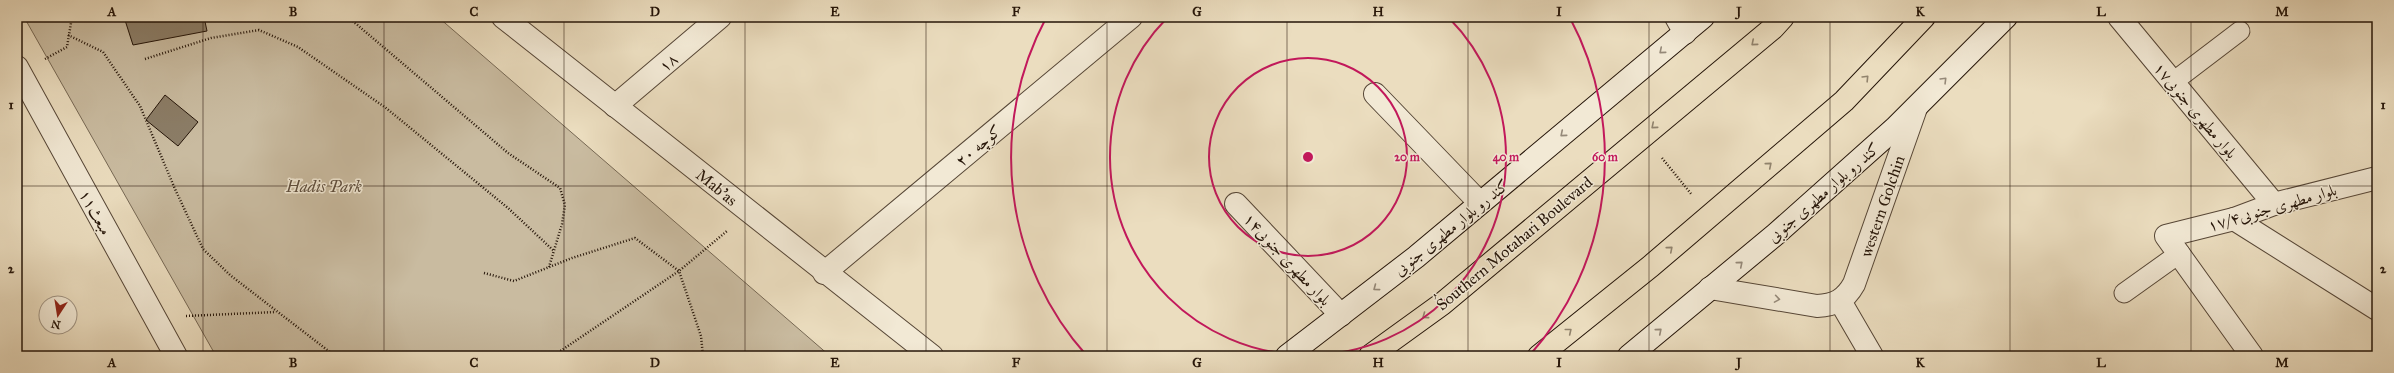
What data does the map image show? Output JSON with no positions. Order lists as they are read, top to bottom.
{
  "streets": {
    "main road": ["ُSouthern Motahari Boulevard"],
    "street": [
      "۱۸",
      "بلوار مطهری جنوبی۱۷",
      "کوچه ۲۰",
      "Mab'as",
      "کند رو بلوار مطهری جنوبی",
      "western Golchin",
      "بلوار مطهری جنوبی۱۷/۴",
      "مبعث۱۱",
      "بلوار مطهری جنوبی۱۴"
    ]
  },
  "crossings": [
    ["۱۸", "Mab'as"],
    ["بلوار مطهری جنوبی۱۷", "بلوار مطهری جنوبی۱۷/۴"],
    ["کوچه ۲۰", "Mab'as"],
    ["کند رو بلوار مطهری جنوبی", "western Golchin"],
    ["کند رو بلوار مطهری جنوبی", "بلوار مطهری جنوبی۱۴"]
  ],
  "parks": ["Hadis Park"],
  "north": "bottom",
  "grid": {
    "columns": [
      "A",
      "B",
      "C",
      "D",
      "E",
      "F",
      "G",
      "H",
      "I",
      "J",
      "K",
      "L",
      "M"
    ],
    "rows": ["1", "2"]
  },
  "rings": ["20 m", "40 m", "60 m"]
}
